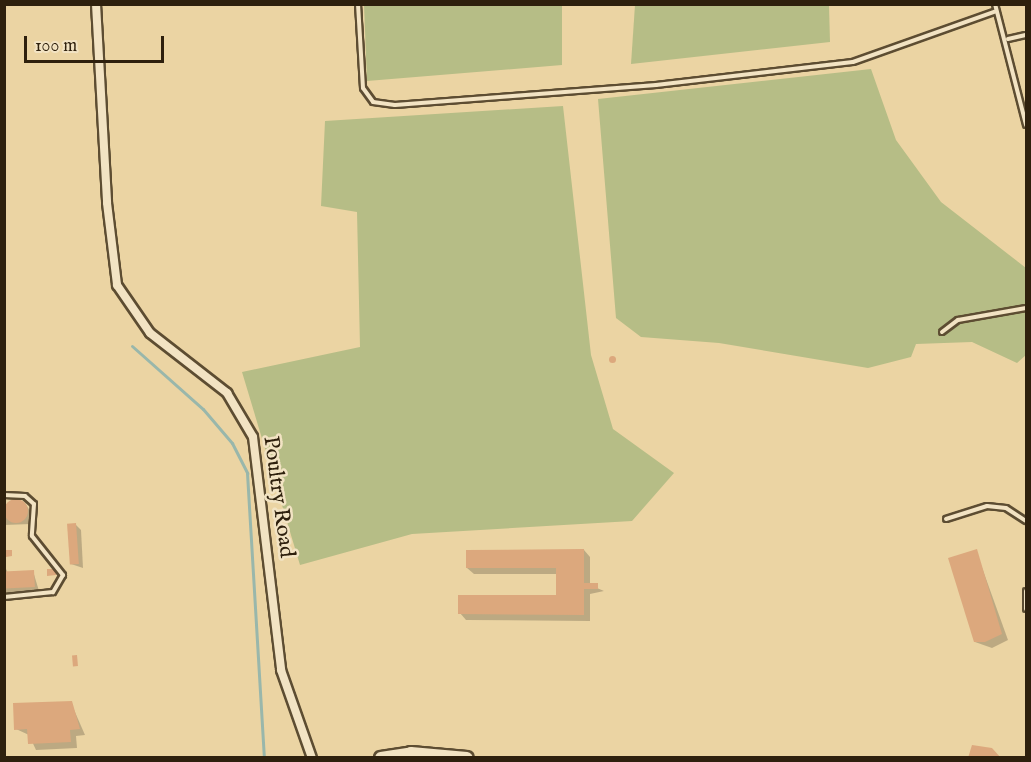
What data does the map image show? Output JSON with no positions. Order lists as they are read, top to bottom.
{
  "streets": {
    "street": ["Poultry Road"]
  },
  "scale_bar": "100 m"
}
